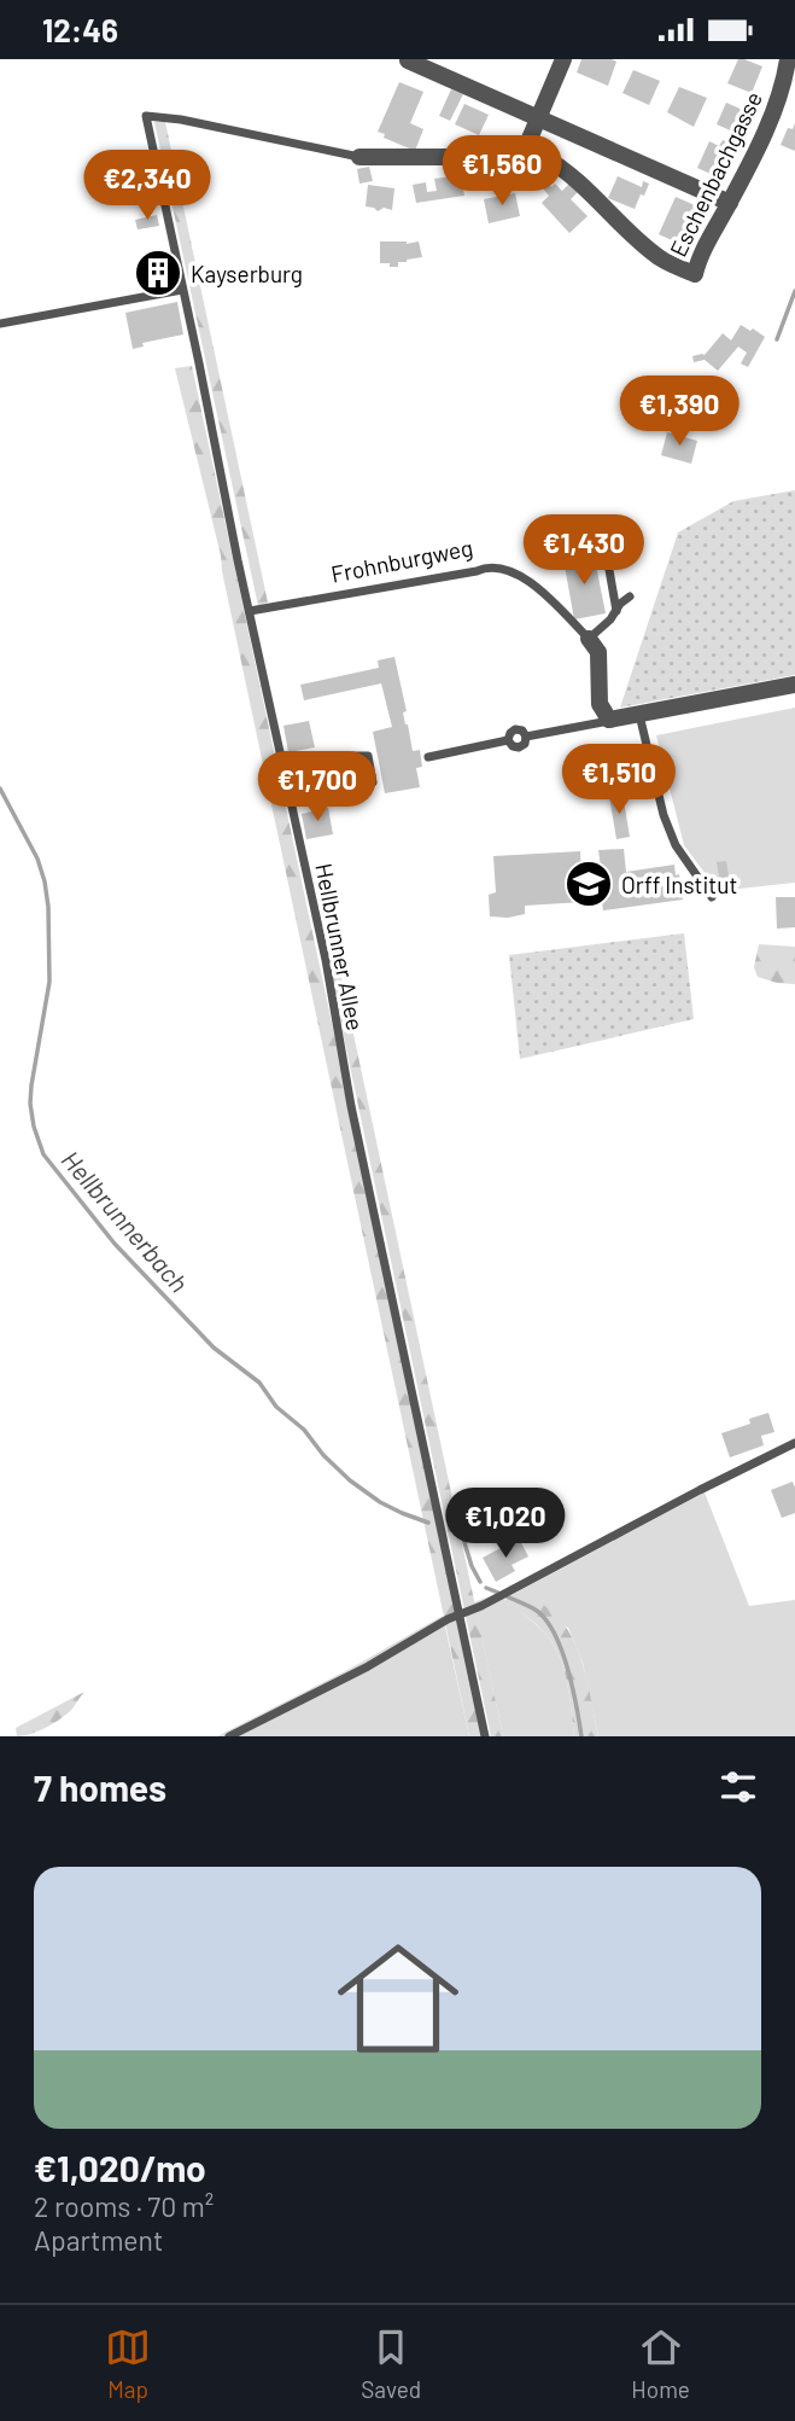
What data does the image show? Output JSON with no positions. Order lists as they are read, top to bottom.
{
  "streets": {
    "street": ["Eschenbachgasse"],
    "lane": ["Frohnburgweg", "Hellbrunner Allee"]
  },
  "crossings": [
    ["Eschenbachgasse", "Hellbrunner Allee"],
    ["Frohnburgweg", "Hellbrunner Allee"]
  ],
  "water": ["Hellbrunnerbach"],
  "places": {
    "building": ["Kayserburg"],
    "school or university": ["Orff Institut"]
  },
  "page": {
    "status": "12:46",
    "price": [
      "€1,560",
      "€2,340",
      "€1,390",
      "€1,430",
      "€1,510",
      "€1,700",
      "€1,020"
    ],
    "heading": "7 homes",
    "list": [
      {
        "name": "€1,020/mo",
        "note": "2 rooms · 70 m² · Apartment"
      }
    ],
    "tabs": ["Map", "Saved", "Home"]
  }
}
